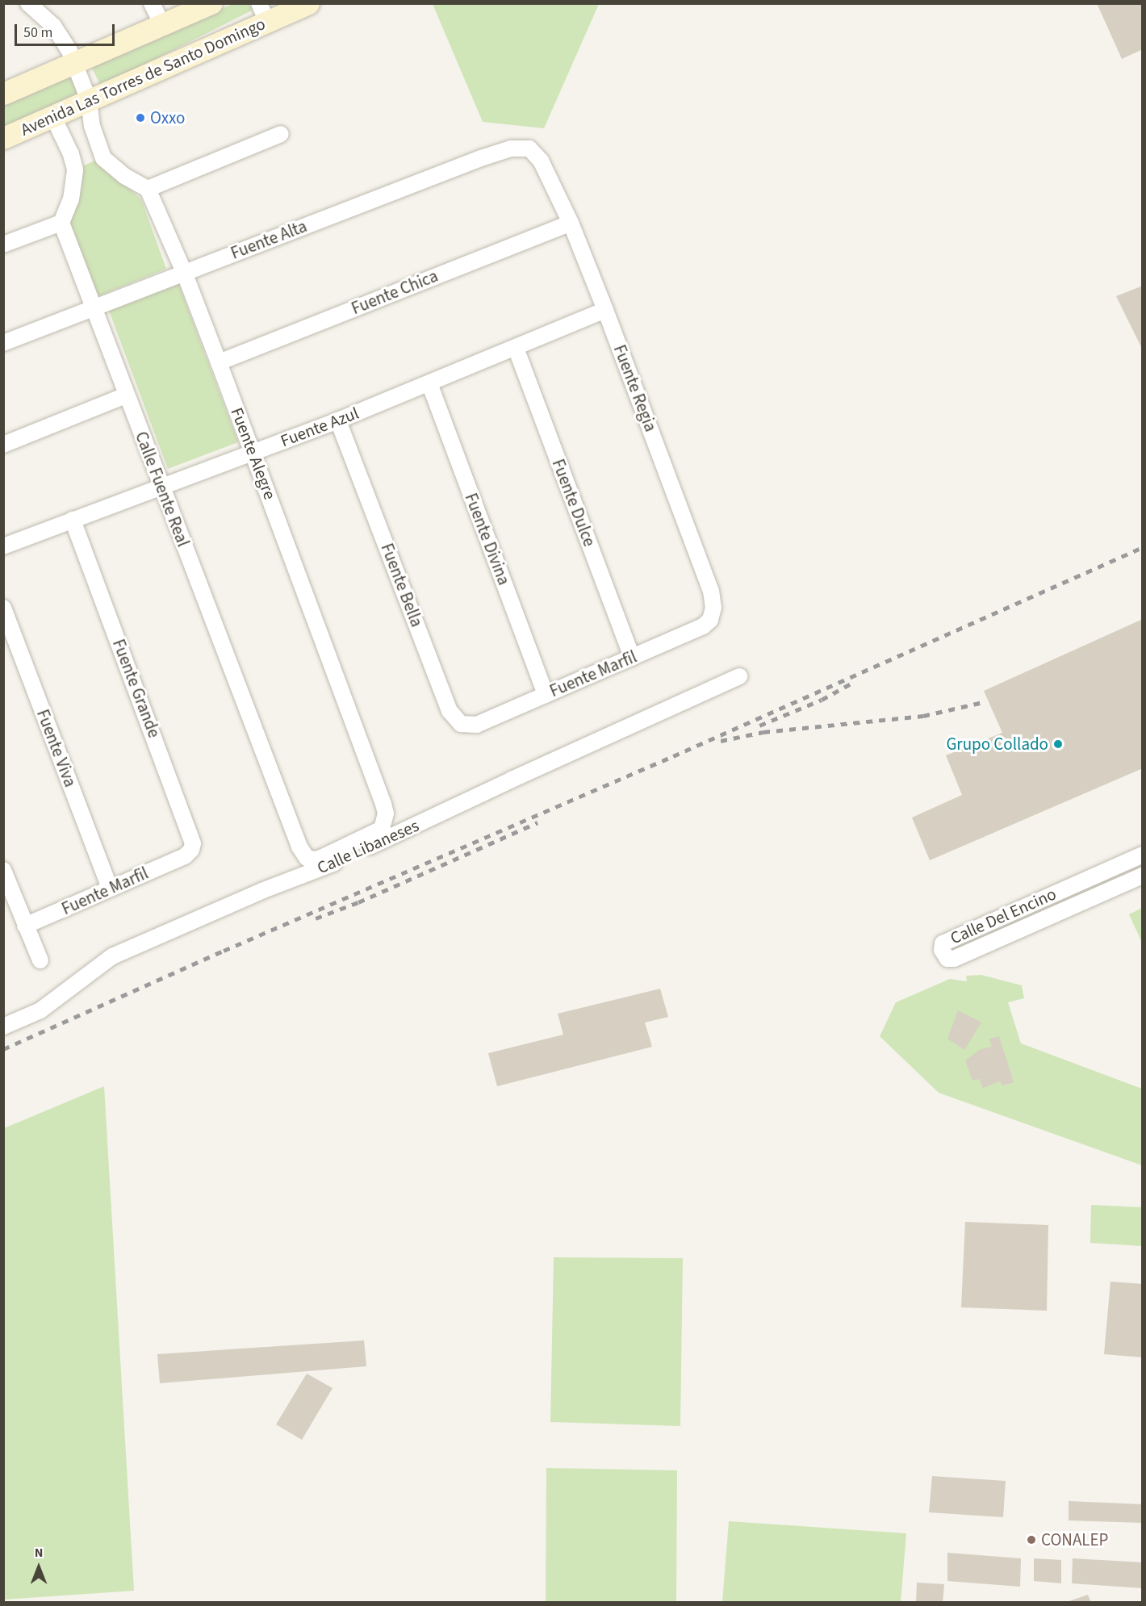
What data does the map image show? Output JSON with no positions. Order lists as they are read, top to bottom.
{
  "streets": {
    "street": [
      "Avenida Las Torres de Santo Domingo",
      "Fuente Alta",
      "Fuente Chica",
      "Fuente Regia",
      "Fuente Azul",
      "Fuente Alegre",
      "Calle Fuente Real",
      "Fuente Dulce",
      "Fuente Divina",
      "Fuente Bella",
      "Fuente Marfil",
      "Fuente Grande",
      "Fuente Viva",
      "Calle Libaneses",
      "Calle Del Encino"
    ]
  },
  "crossings": [
    ["Fuente Alta", "Fuente Regia"],
    ["Fuente Alta", "Fuente Alegre"],
    ["Fuente Alta", "Calle Fuente Real"],
    ["Fuente Chica", "Fuente Regia"],
    ["Fuente Chica", "Fuente Alegre"],
    ["Fuente Regia", "Fuente Azul"],
    ["Fuente Regia", "Fuente Marfil"],
    ["Fuente Azul", "Fuente Alegre"],
    ["Fuente Azul", "Calle Fuente Real"],
    ["Fuente Azul", "Fuente Dulce"],
    ["Fuente Azul", "Fuente Divina"],
    ["Fuente Azul", "Fuente Bella"],
    ["Fuente Azul", "Fuente Grande"],
    ["Fuente Alegre", "Calle Fuente Real"],
    ["Fuente Dulce", "Fuente Marfil"],
    ["Fuente Divina", "Fuente Marfil"],
    ["Fuente Bella", "Fuente Marfil"],
    ["Fuente Marfil", "Fuente Grande"],
    ["Fuente Marfil", "Fuente Viva"]
  ],
  "places": ["Oxxo", "Grupo Collado", "CONALEP"],
  "scale_bar": "50 m",
  "north": "top"
}
